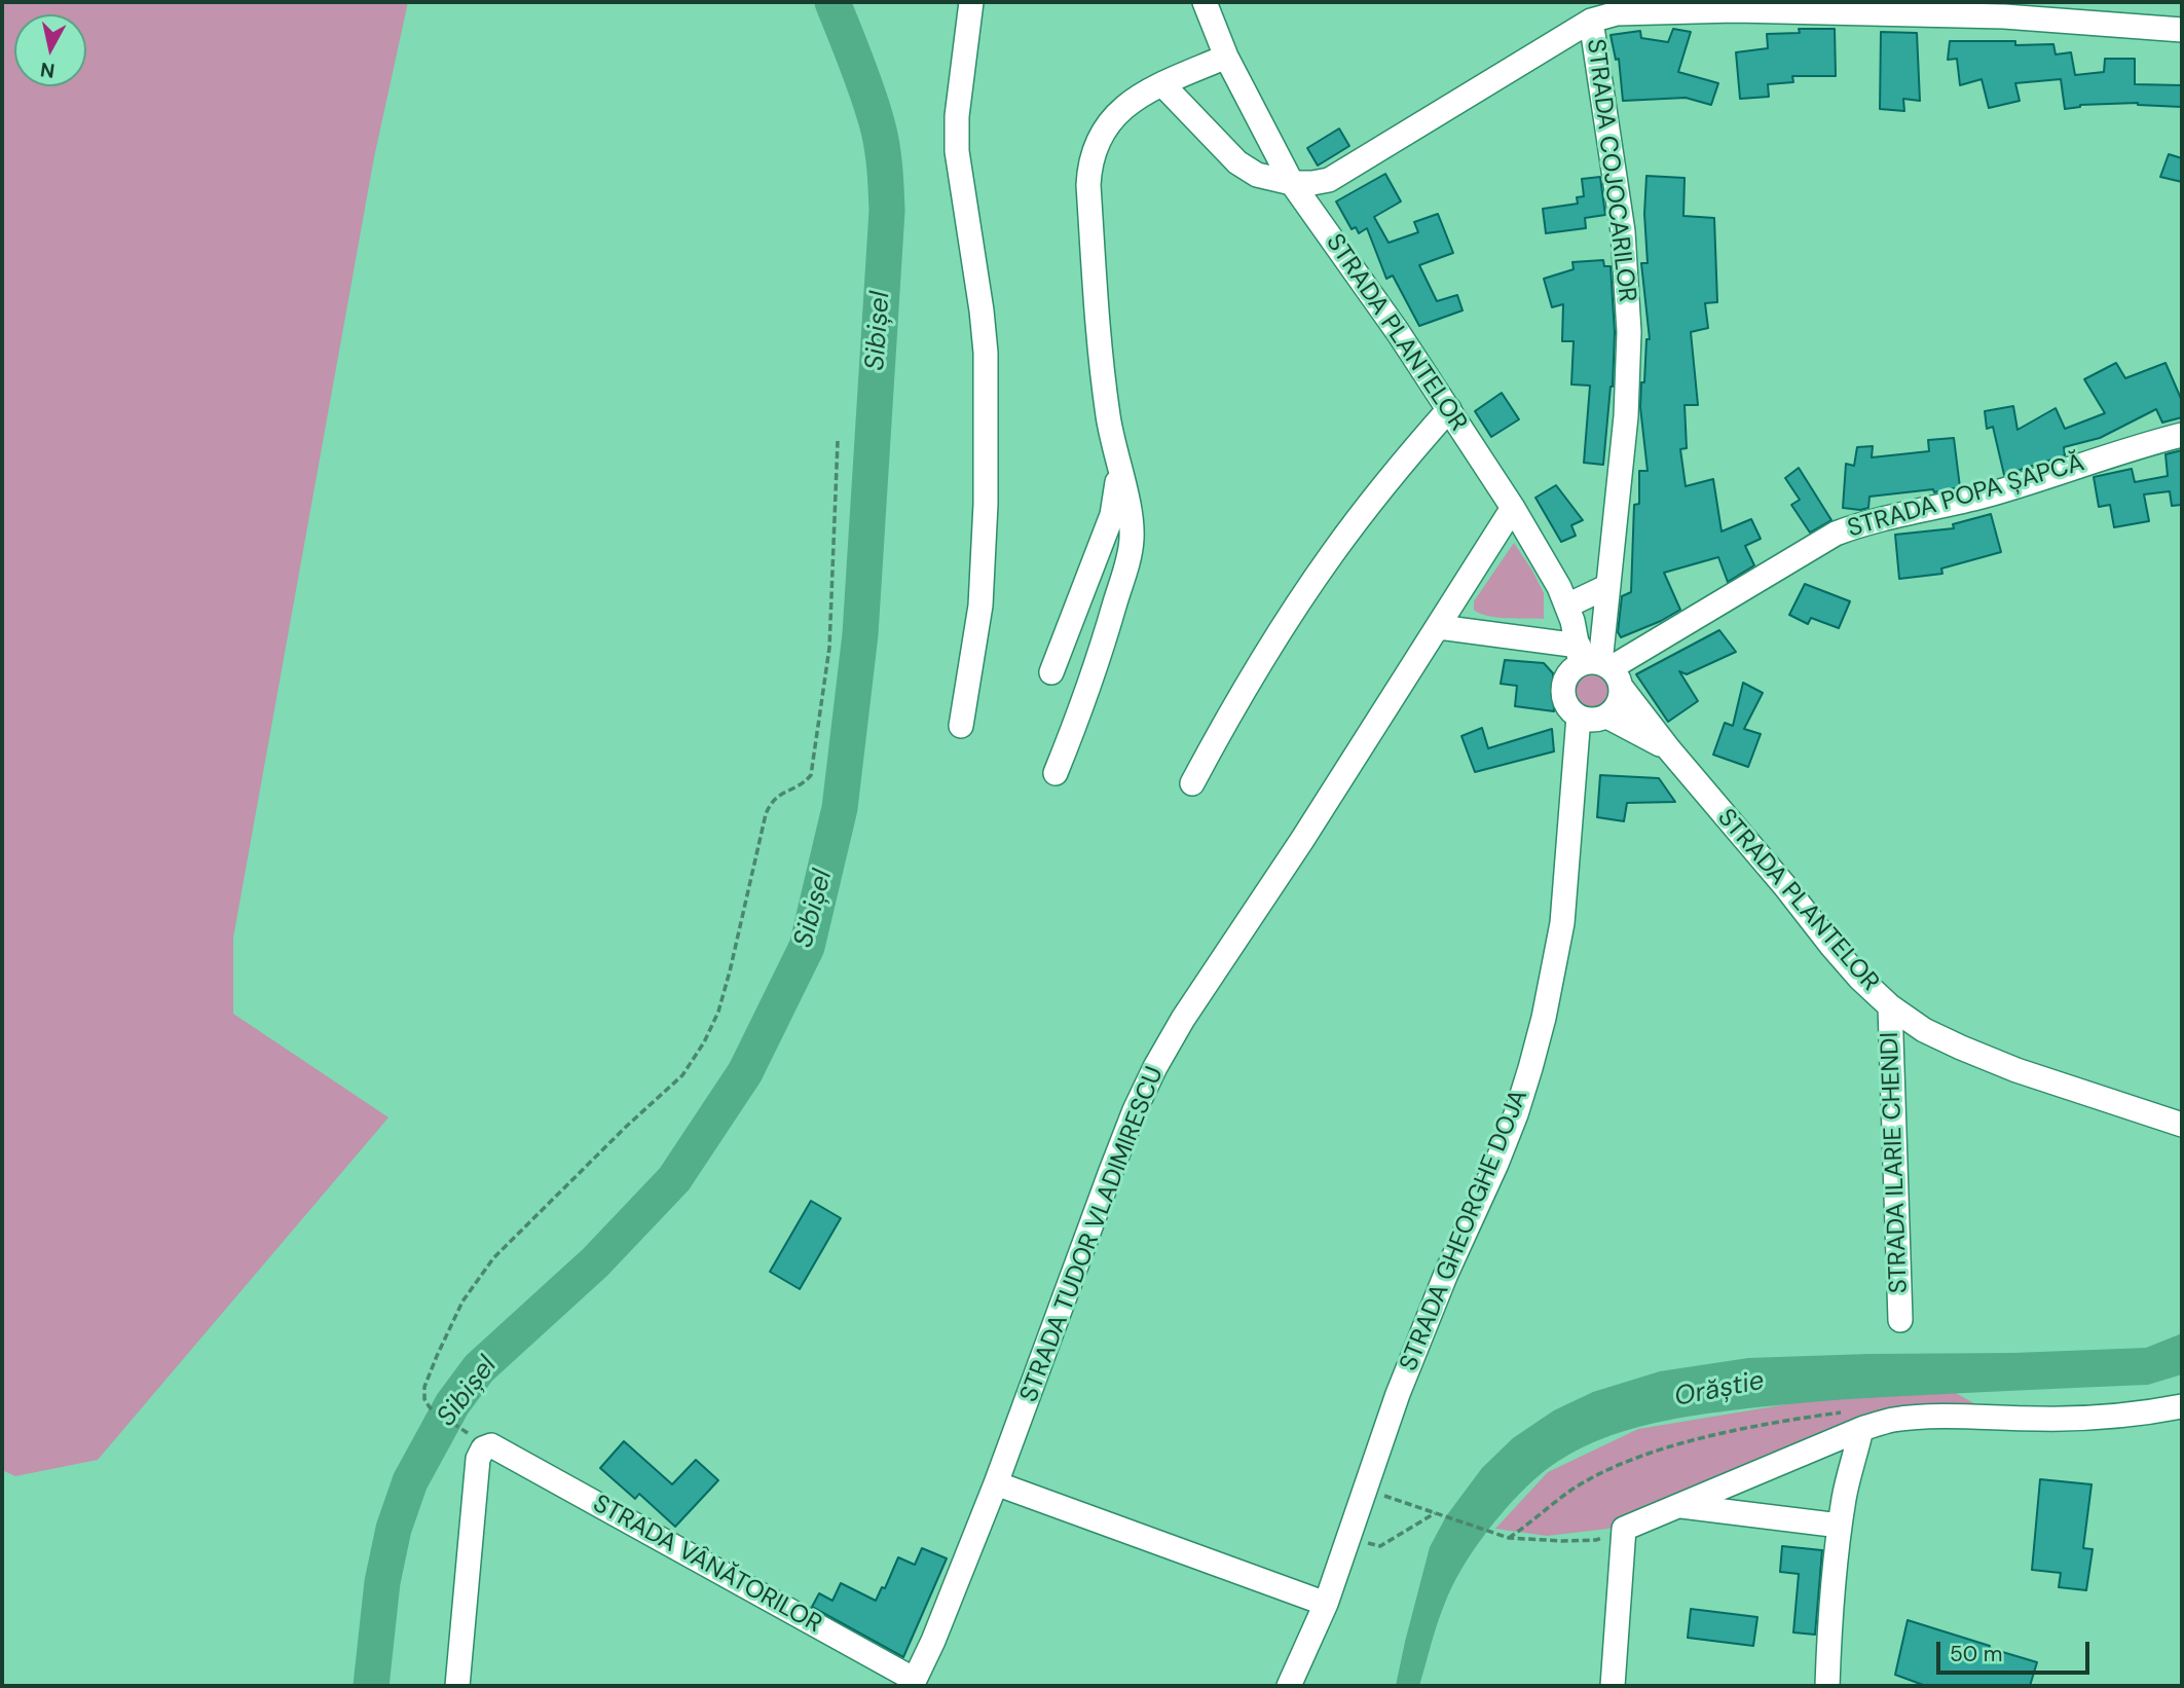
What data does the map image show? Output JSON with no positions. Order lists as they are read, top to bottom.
{
  "streets": {
    "street": [
      "STRADA COJOCARILOR",
      "STRADA PLANTELOR",
      "STRADA POPA ȘAPCĂ",
      "STRADA ILARIE CHENDI",
      "STRADA GHEORGHE DOJA",
      "STRADA TUDOR VLADIMIRESCU",
      "STRADA VÂNĂTORILOR"
    ]
  },
  "crossings": [
    ["STRADA COJOCARILOR", "STRADA PLANTELOR"],
    ["STRADA COJOCARILOR", "STRADA POPA ȘAPCĂ"],
    ["STRADA COJOCARILOR", "STRADA GHEORGHE DOJA"],
    ["STRADA PLANTELOR", "STRADA POPA ȘAPCĂ"],
    ["STRADA PLANTELOR", "STRADA ILARIE CHENDI"],
    ["STRADA PLANTELOR", "STRADA GHEORGHE DOJA"],
    ["STRADA PLANTELOR", "STRADA TUDOR VLADIMIRESCU"],
    ["STRADA POPA ȘAPCĂ", "STRADA GHEORGHE DOJA"],
    ["STRADA TUDOR VLADIMIRESCU", "STRADA VÂNĂTORILOR"]
  ],
  "water": ["Sibișel", "Orăștie"],
  "scale_bar": "50 m",
  "north": "bottom"
}
